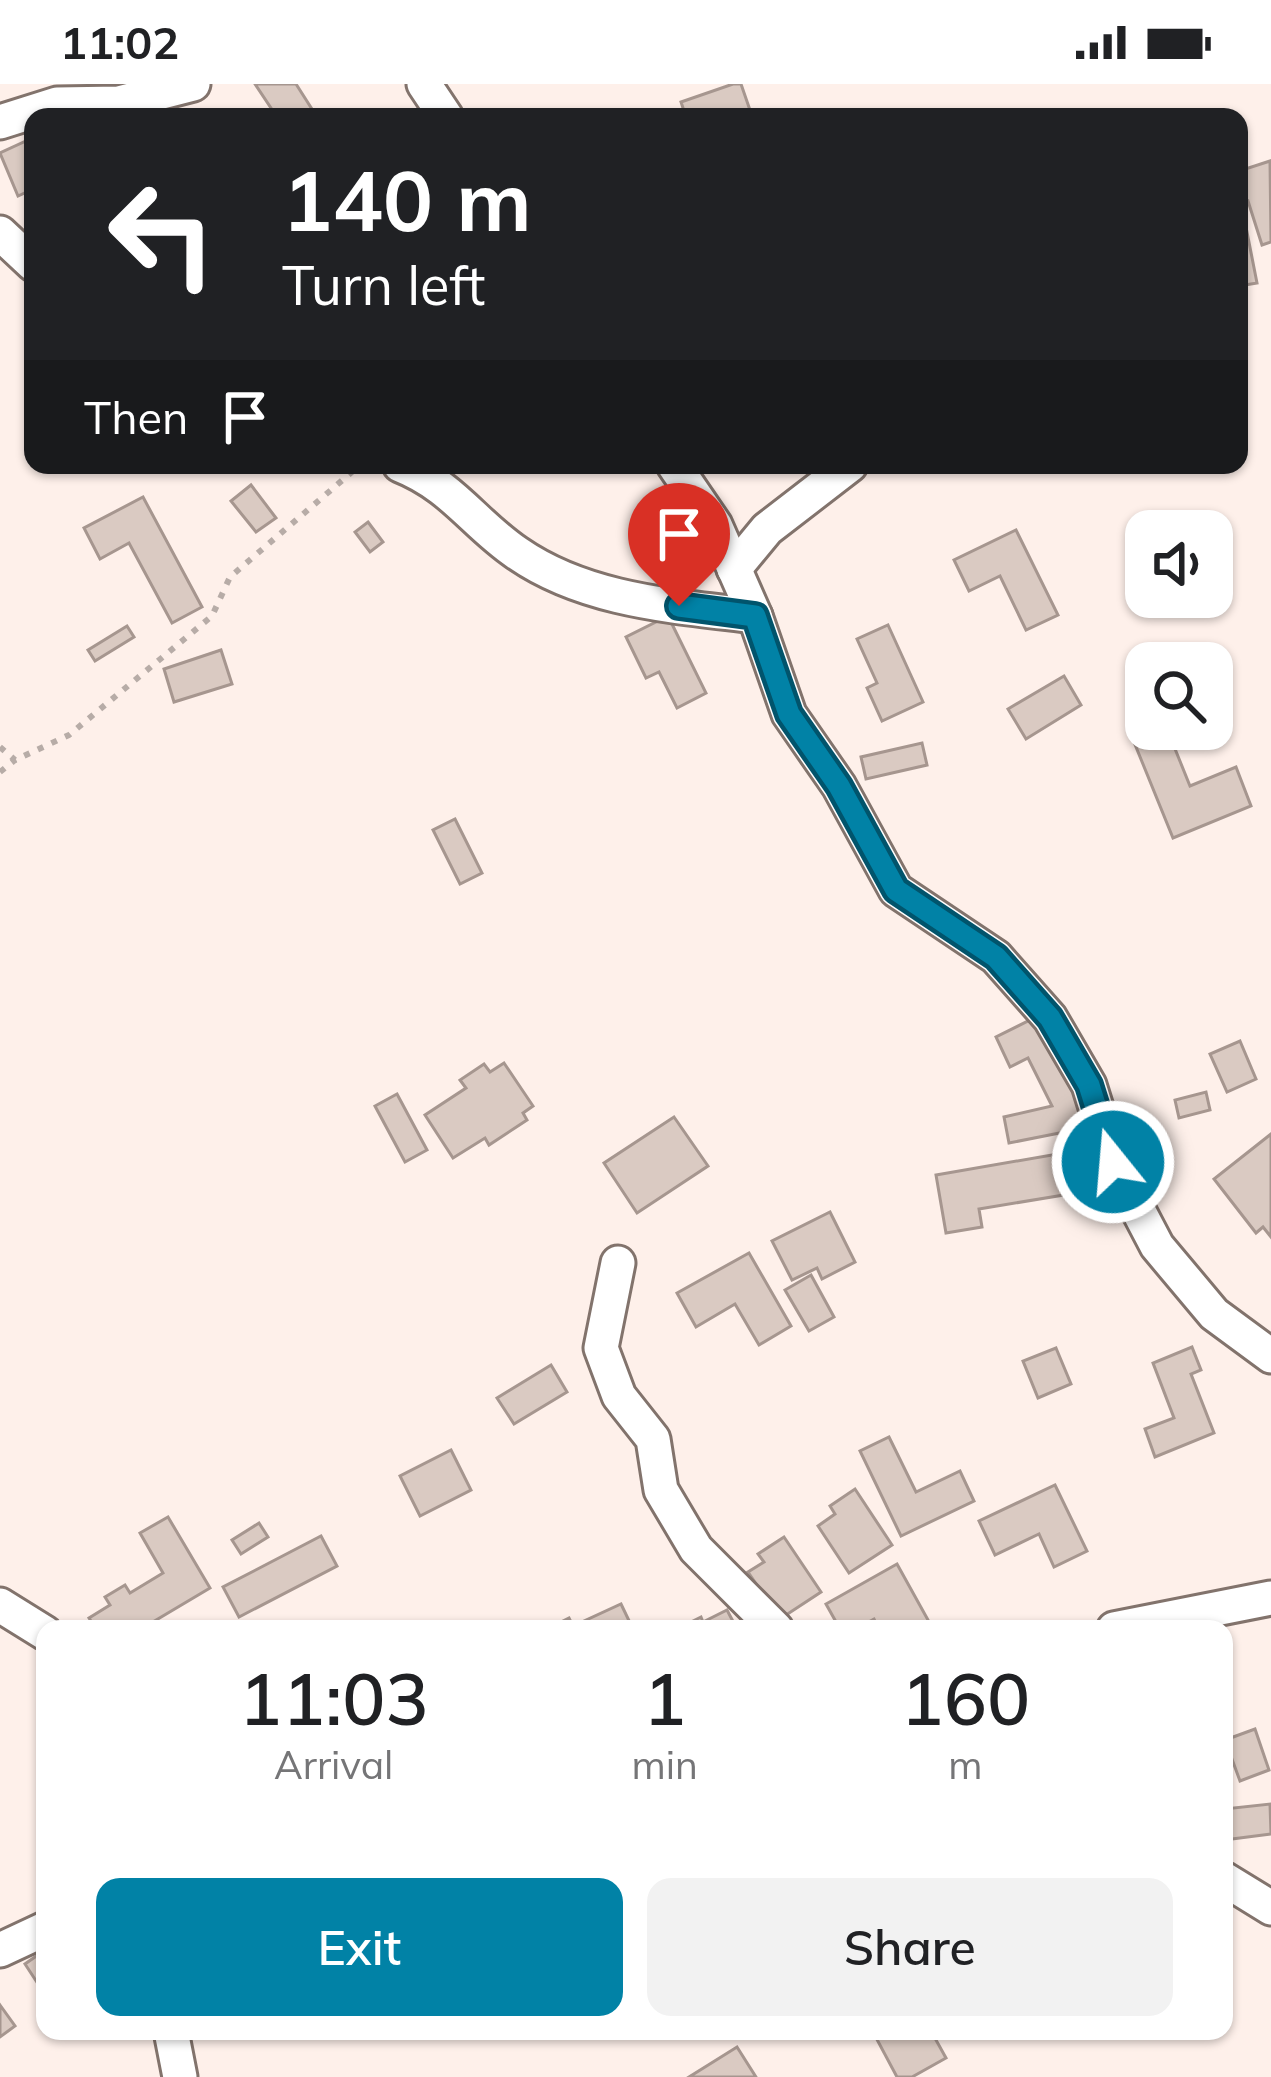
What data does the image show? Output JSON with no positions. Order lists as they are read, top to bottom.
{
  "page": {
    "status": "11:02",
    "turn": ["140 m", "Turn left"],
    "then": "Then",
    "eta": [
      "11:03",
      "Arrival",
      "1",
      "min",
      "160",
      "m"
    ],
    "buttons": ["Exit", "Share"]
  }
}
